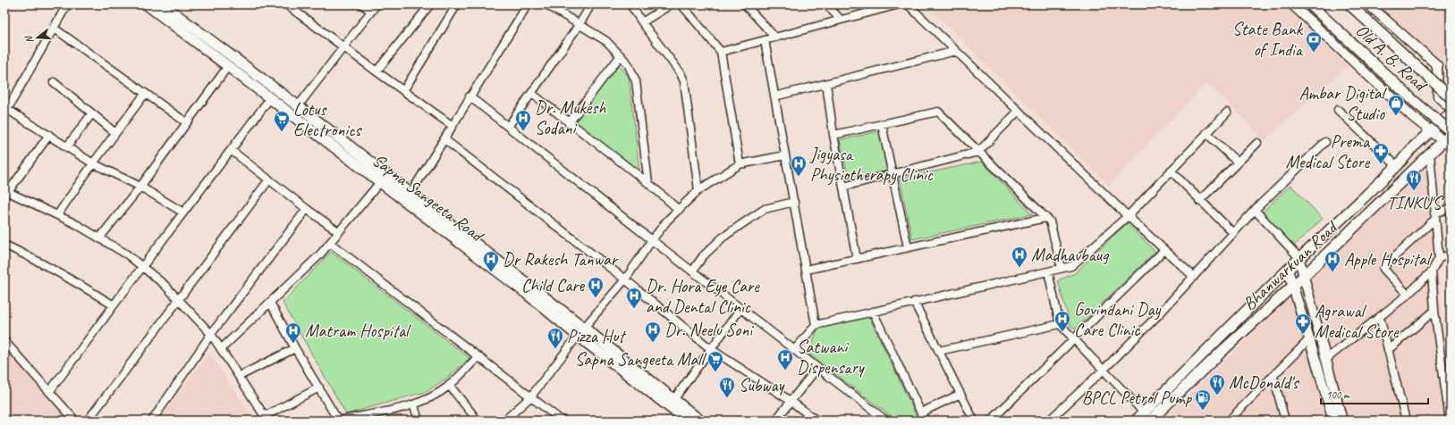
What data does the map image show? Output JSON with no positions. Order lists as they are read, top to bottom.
{
  "streets": {
    "main road": ["Old A. B. Road", "Sapna Sangeeta Road", "Bhanwarkuan Road"]
  },
  "places": {
    "bank": ["State Bank of India"],
    "shop": ["Ambar Digital Studio"],
    "hospital": [
      "Dr. Mukesh Sodani",
      "Jigyasa Physiotherapy Clinic",
      "Madhavbaug",
      "Dr Rakesh Tanwar",
      "Apple Hospital",
      "Child Care",
      "Dr. Hora Eye Care and Dental Clinic",
      "Govindani Day Care Clinic",
      "Dr. Neelu Soni",
      "Matram Hospital",
      "Satwani Dispensary"
    ],
    "supermarket": ["Lotus Electronics", "Sapna Sangeeta Mall"],
    "pharmacy": ["Prema Medical Store", "Agrawal Medical Store"],
    "restaurant": [
      "TINKU'S",
      "Pizza Hut",
      "McDonald's",
      "Subway"
    ],
    "fuel station": ["BPCL Petrol Pump"]
  },
  "scale_bar": "100 m",
  "north": "left"
}
